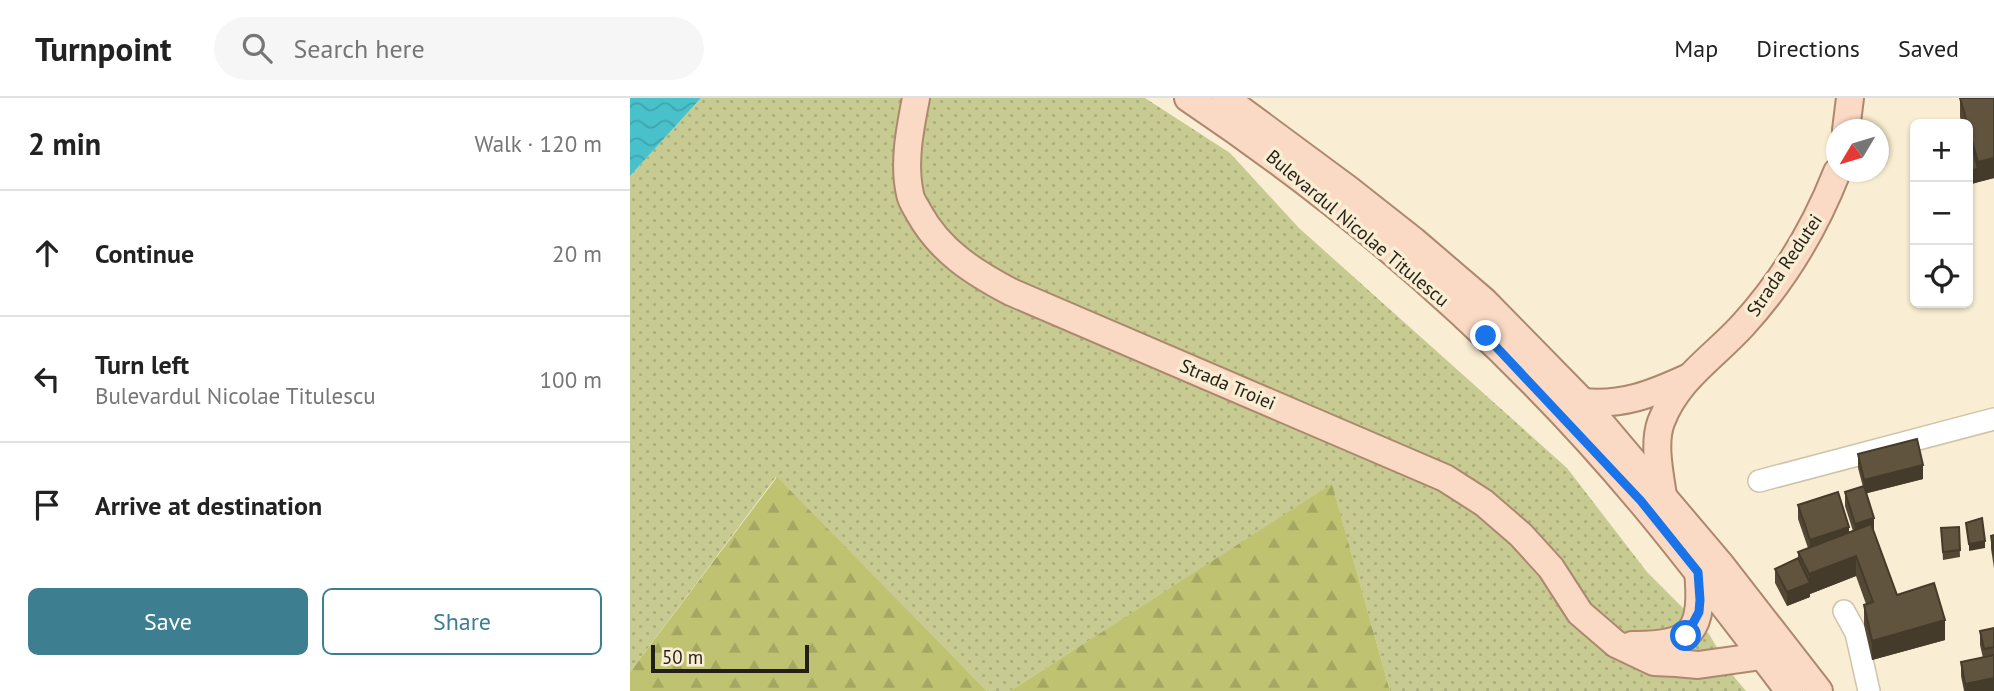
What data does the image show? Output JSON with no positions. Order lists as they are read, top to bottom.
{
  "streets": {
    "main road": ["Bulevardul Nicolae Titulescu", "Strada Redutei", "Strada Troiei"]
  },
  "crossings": [
    ["Bulevardul Nicolae Titulescu", "Strada Troiei"]
  ],
  "scale_bar": "50 m",
  "north": "bottom left",
  "page": {
    "header": "Turnpoint",
    "search": "Search here",
    "nav": ["Map", "Directions", "Saved"],
    "heading": ["2 min", "Walk · 120 m"],
    "map_buttons": ["+", "−"],
    "list": [
      ["Continue", "20 m"],
      ["Turn left", "Bulevardul Nicolae Titulescu", "100 m"],
      "Arrive at destination"
    ],
    "buttons": ["Save", "Share"],
    "scale": "50 m"
  }
}
